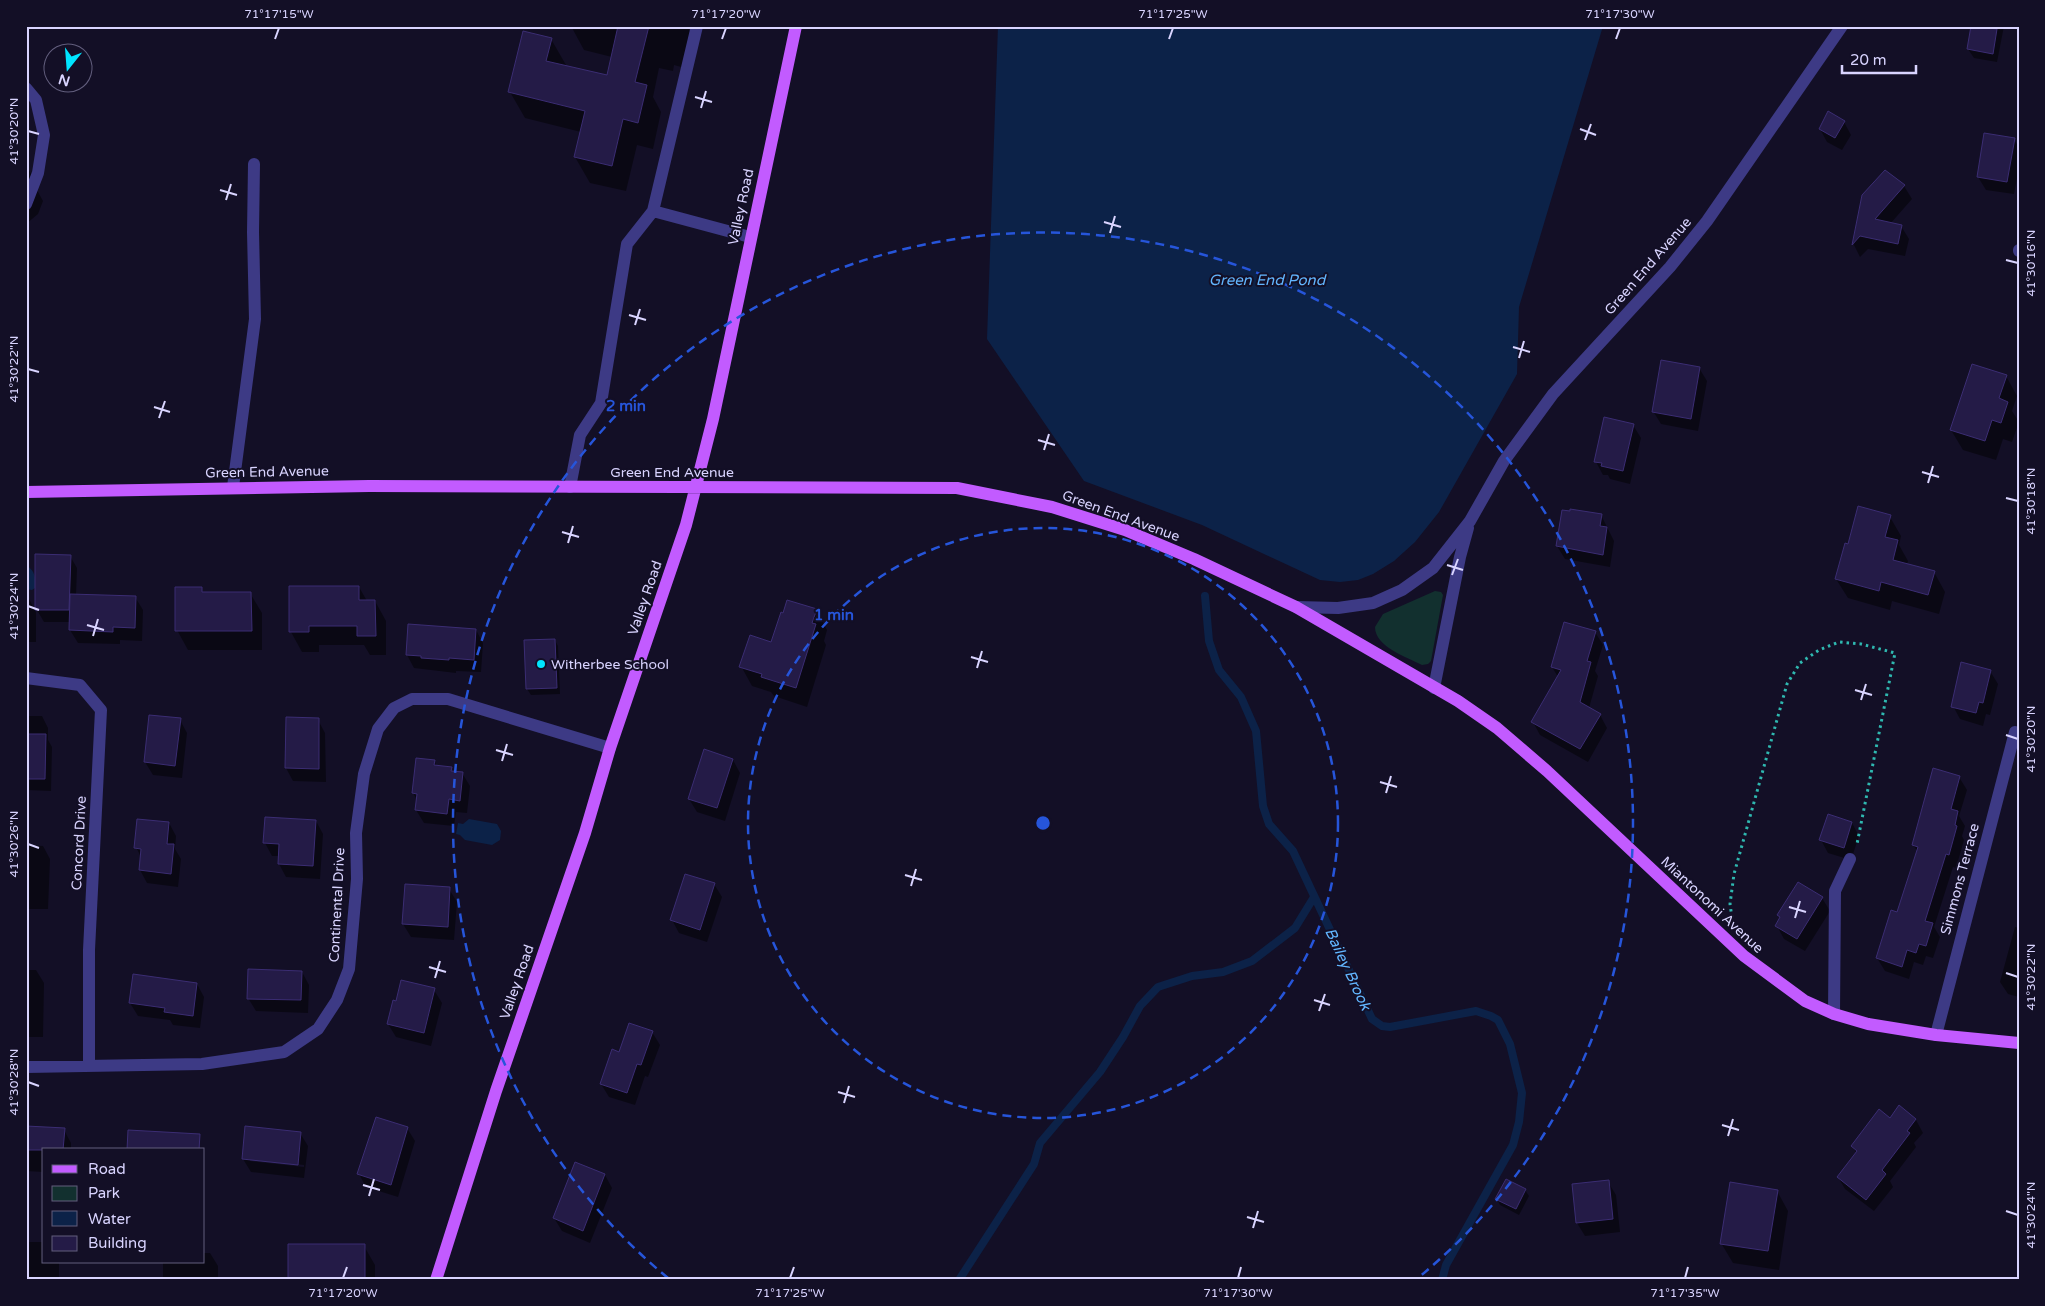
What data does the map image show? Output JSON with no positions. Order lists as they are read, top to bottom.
{
  "streets": {
    "main road": ["Valley Road", "Green End Avenue", "Miantonomi Avenue"],
    "street": ["Concord Drive", "Simmons Terrace", "Continental Drive"]
  },
  "crossings": [
    ["Valley Road", "Green End Avenue"],
    ["Valley Road", "Continental Drive"],
    ["Green End Avenue", "Miantonomi Avenue"],
    ["Concord Drive", "Continental Drive"],
    ["Simmons Terrace", "Miantonomi Avenue"]
  ],
  "water": ["Green End Pond", "Bailey Brook"],
  "places": ["Witherbee School"],
  "legend": [
    "Road",
    "Park",
    "Water",
    "Building"
  ],
  "scale_bar": "20 m",
  "north": "bottom",
  "coordinates": [
    "71°17'15\"W",
    "71°17'20\"W",
    "71°17'25\"W",
    "71°17'30\"W",
    "41°30'20\"N",
    "41°30'16\"N",
    "41°30'22\"N",
    "41°30'18\"N",
    "41°30'24\"N",
    "41°30'26\"N",
    "41°30'28\"N",
    "71°17'35\"W"
  ],
  "rings": ["2 min", "1 min"]
}
